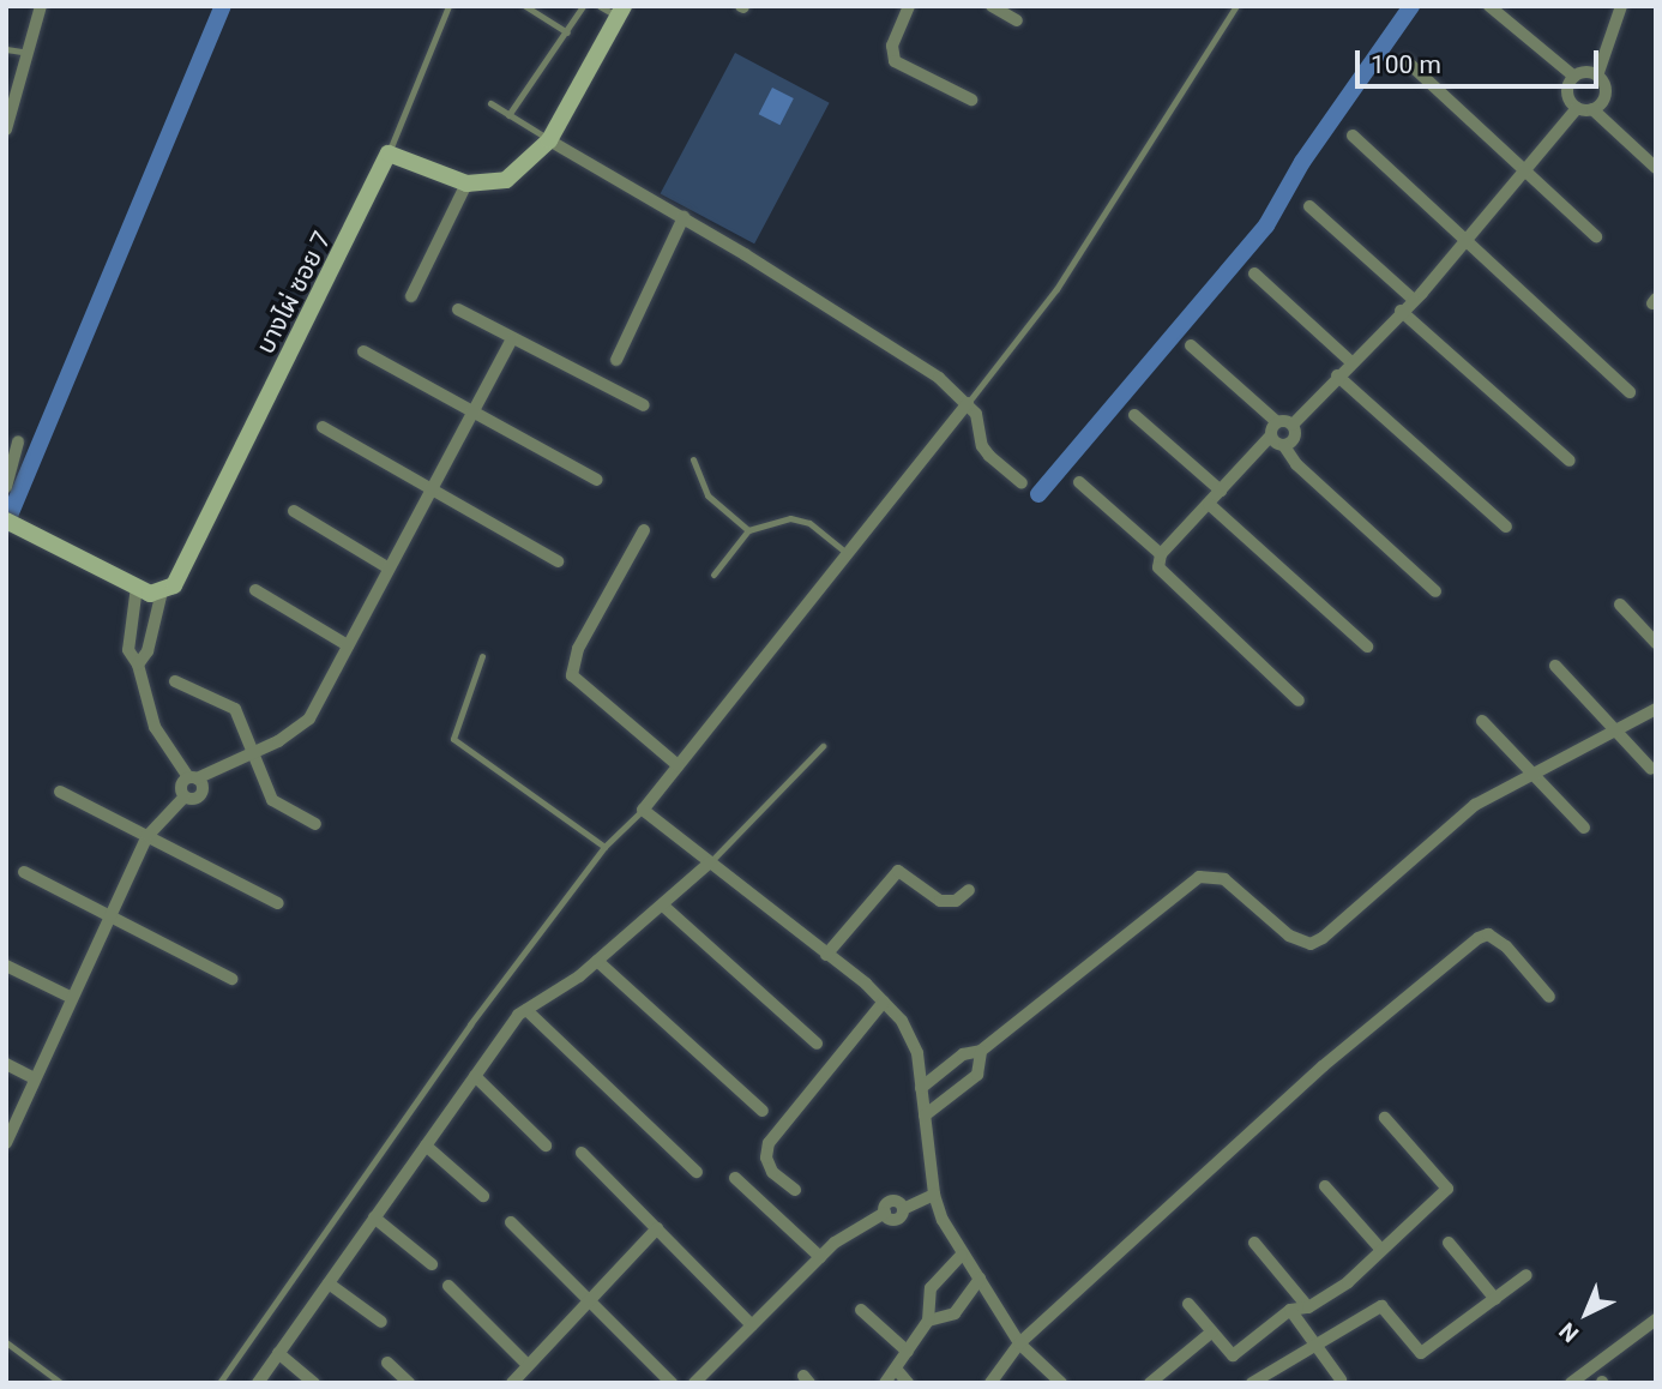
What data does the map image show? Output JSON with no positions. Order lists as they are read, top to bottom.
{
  "streets": {
    "street": ["บางไผ่ ซอย 7"]
  },
  "scale_bar": "100 m",
  "north": "bottom left"
}
